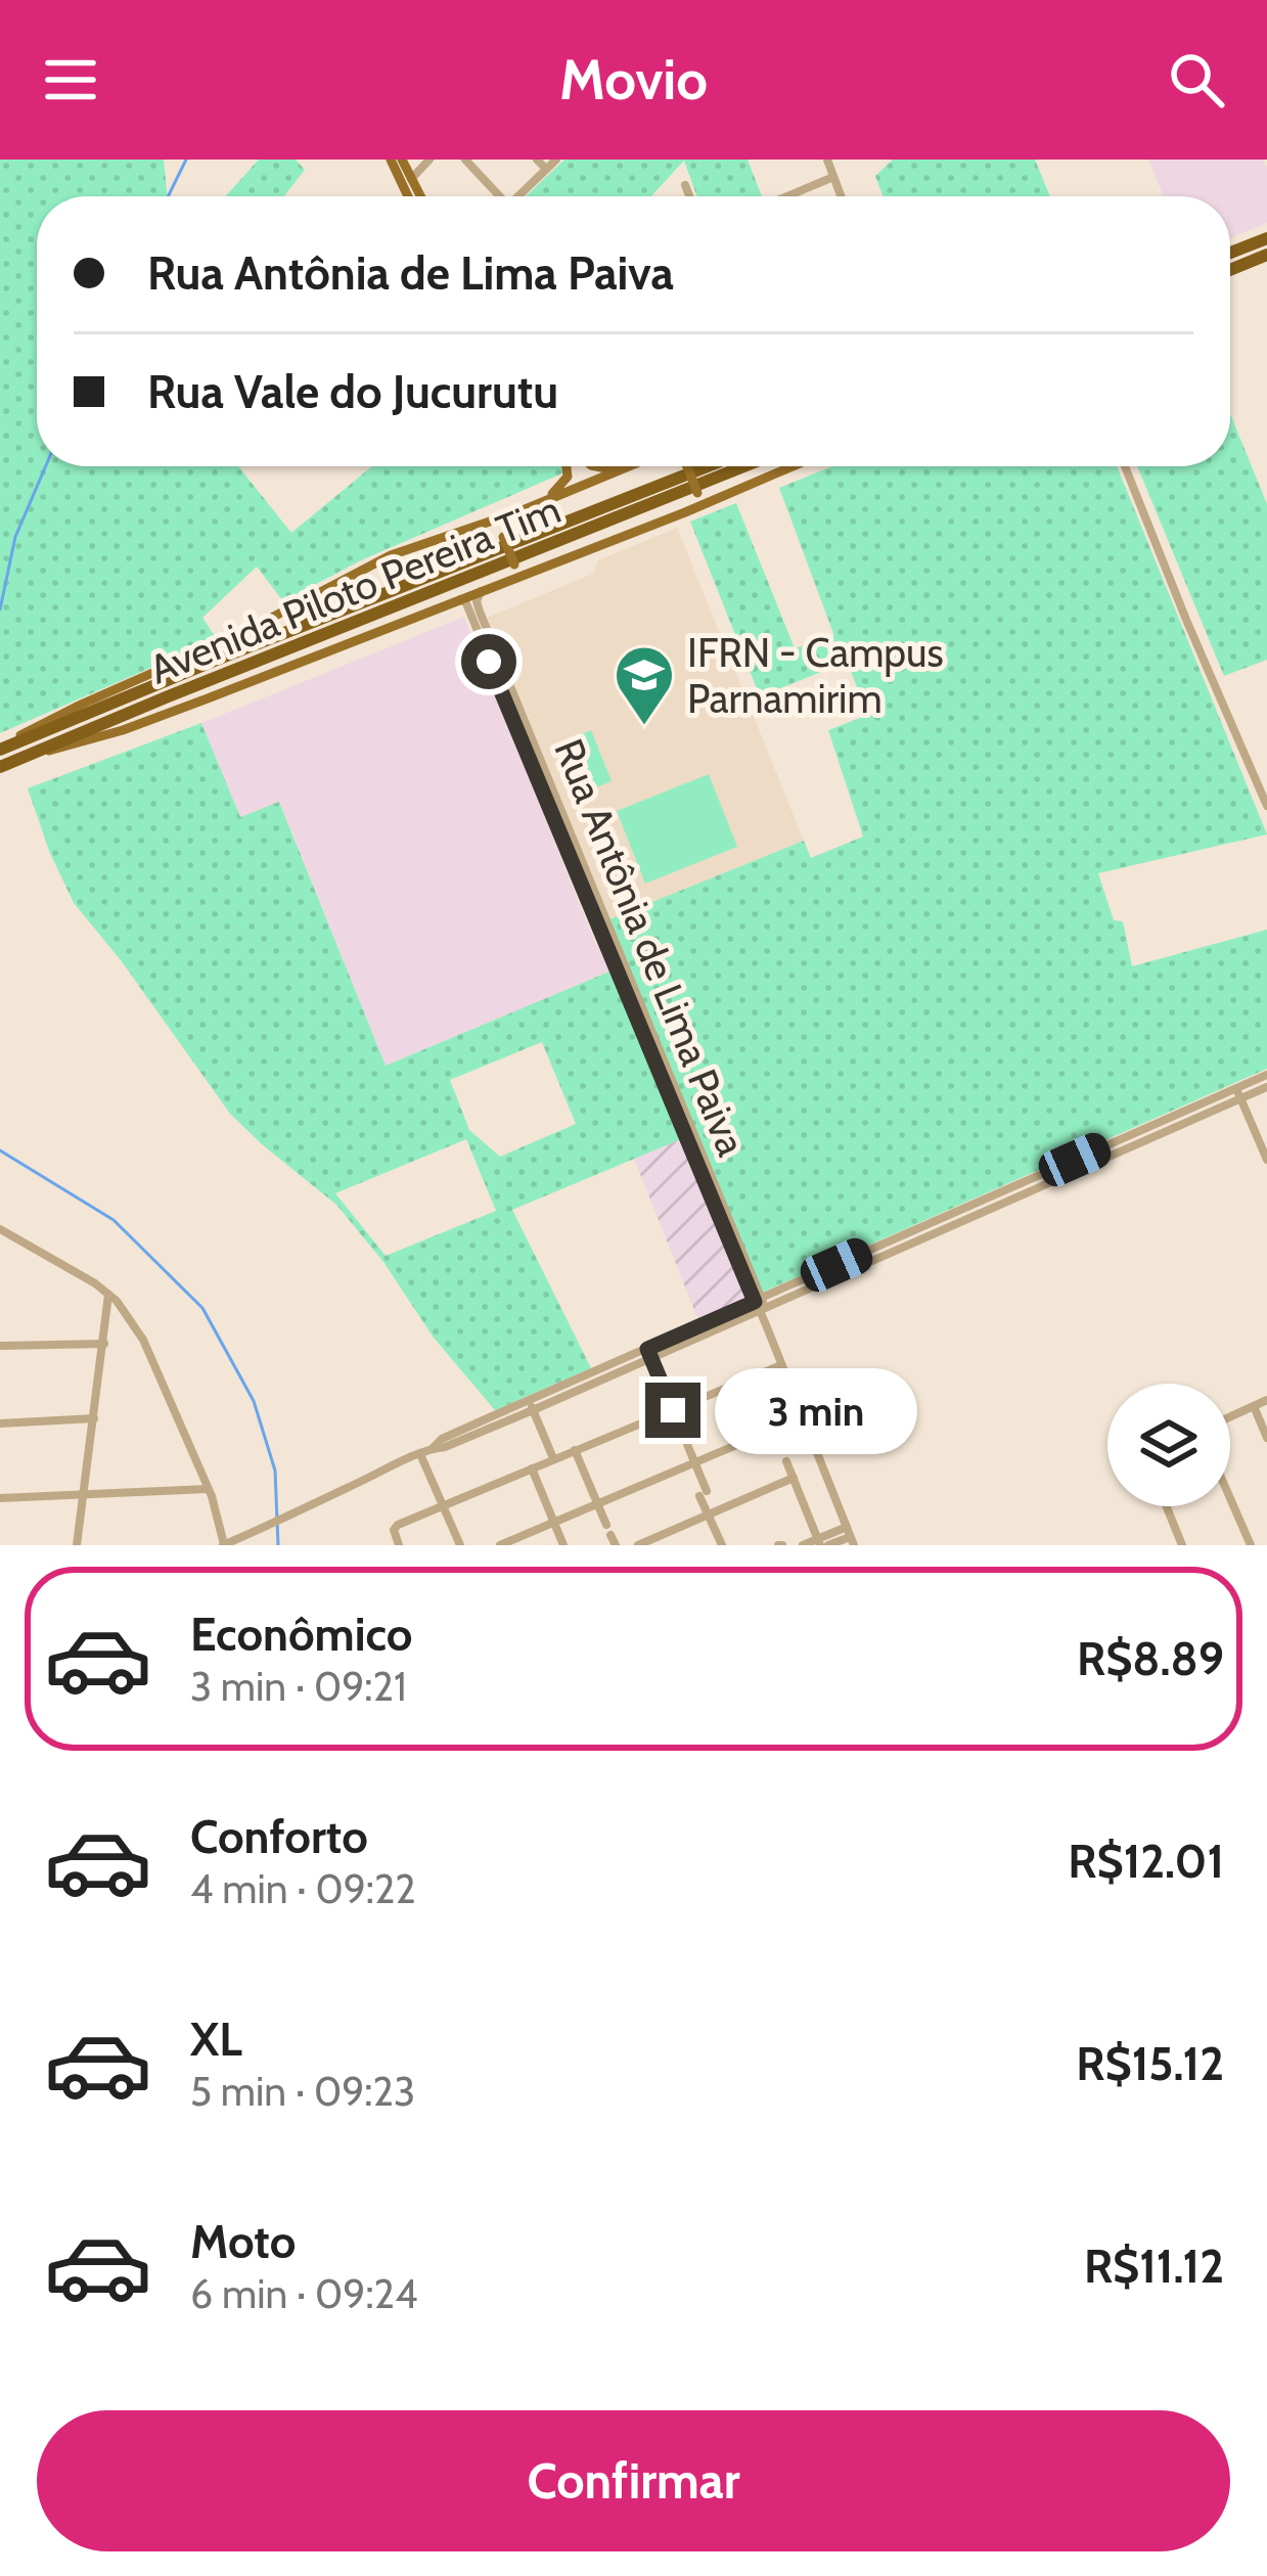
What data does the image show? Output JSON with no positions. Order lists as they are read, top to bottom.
{
  "streets": {
    "highway": ["Avenida Piloto Pereira Tim"],
    "street": ["Rua Antônia de Lima Paiva"]
  },
  "places": {
    "school or university": ["IFRN - Campus Parnamirim"]
  },
  "page": {
    "header": "Movio",
    "banner": ["Rua Antônia de Lima Paiva", "Rua Vale do Jucurutu"],
    "bubble": "3 min",
    "list": [
      {
        "name": "Econômico",
        "note": "3 min · 09:21",
        "value": "R$8.89"
      },
      {
        "name": "Conforto",
        "note": "4 min · 09:22",
        "value": "R$12.01"
      },
      {
        "name": "XL",
        "note": "5 min · 09:23",
        "value": "R$15.12"
      },
      {
        "name": "Moto",
        "note": "6 min · 09:24",
        "value": "R$11.12"
      }
    ],
    "buttons": "Confirmar"
  }
}
